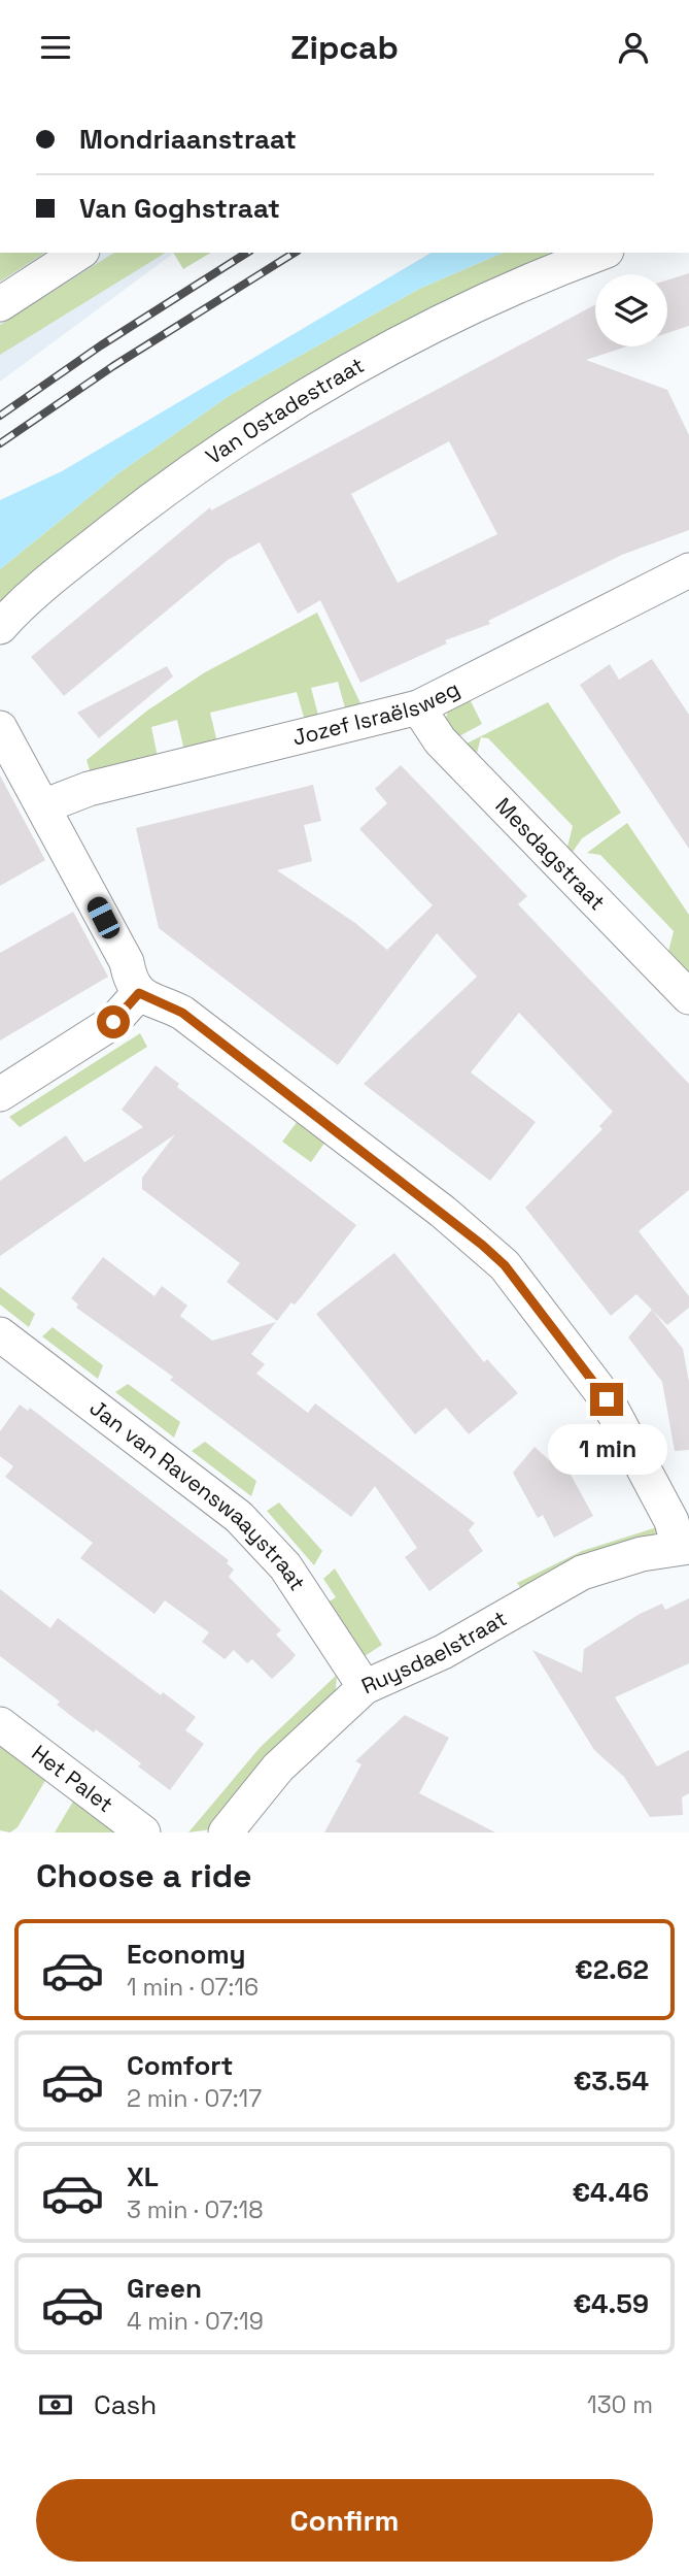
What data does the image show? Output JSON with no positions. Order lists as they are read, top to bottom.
{
  "streets": {
    "street": [
      "Van Ostadestraat",
      "Jozef Israëlsweg",
      "Mesdagstraat",
      "Jan van Ravenswaaystraat",
      "Ruysdaelstraat",
      "Het Palet"
    ]
  },
  "crossings": [
    ["Jozef Israëlsweg", "Mesdagstraat"],
    ["Jan van Ravenswaaystraat", "Ruysdaelstraat"]
  ],
  "page": {
    "header": "Zipcab",
    "banner": ["Mondriaanstraat", "Van Goghstraat"],
    "bubble": "1 min",
    "heading": "Choose a ride",
    "list": [
      {
        "name": "Economy",
        "note": "1 min · 07:16",
        "value": "€2.62"
      },
      {
        "name": "Comfort",
        "note": "2 min · 07:17",
        "value": "€3.54"
      },
      {
        "name": "XL",
        "note": "3 min · 07:18",
        "value": "€4.46"
      },
      {
        "name": "Green",
        "note": "4 min · 07:19",
        "value": "€4.59"
      }
    ],
    "pay": ["Cash", "130 m"],
    "buttons": "Confirm"
  }
}
